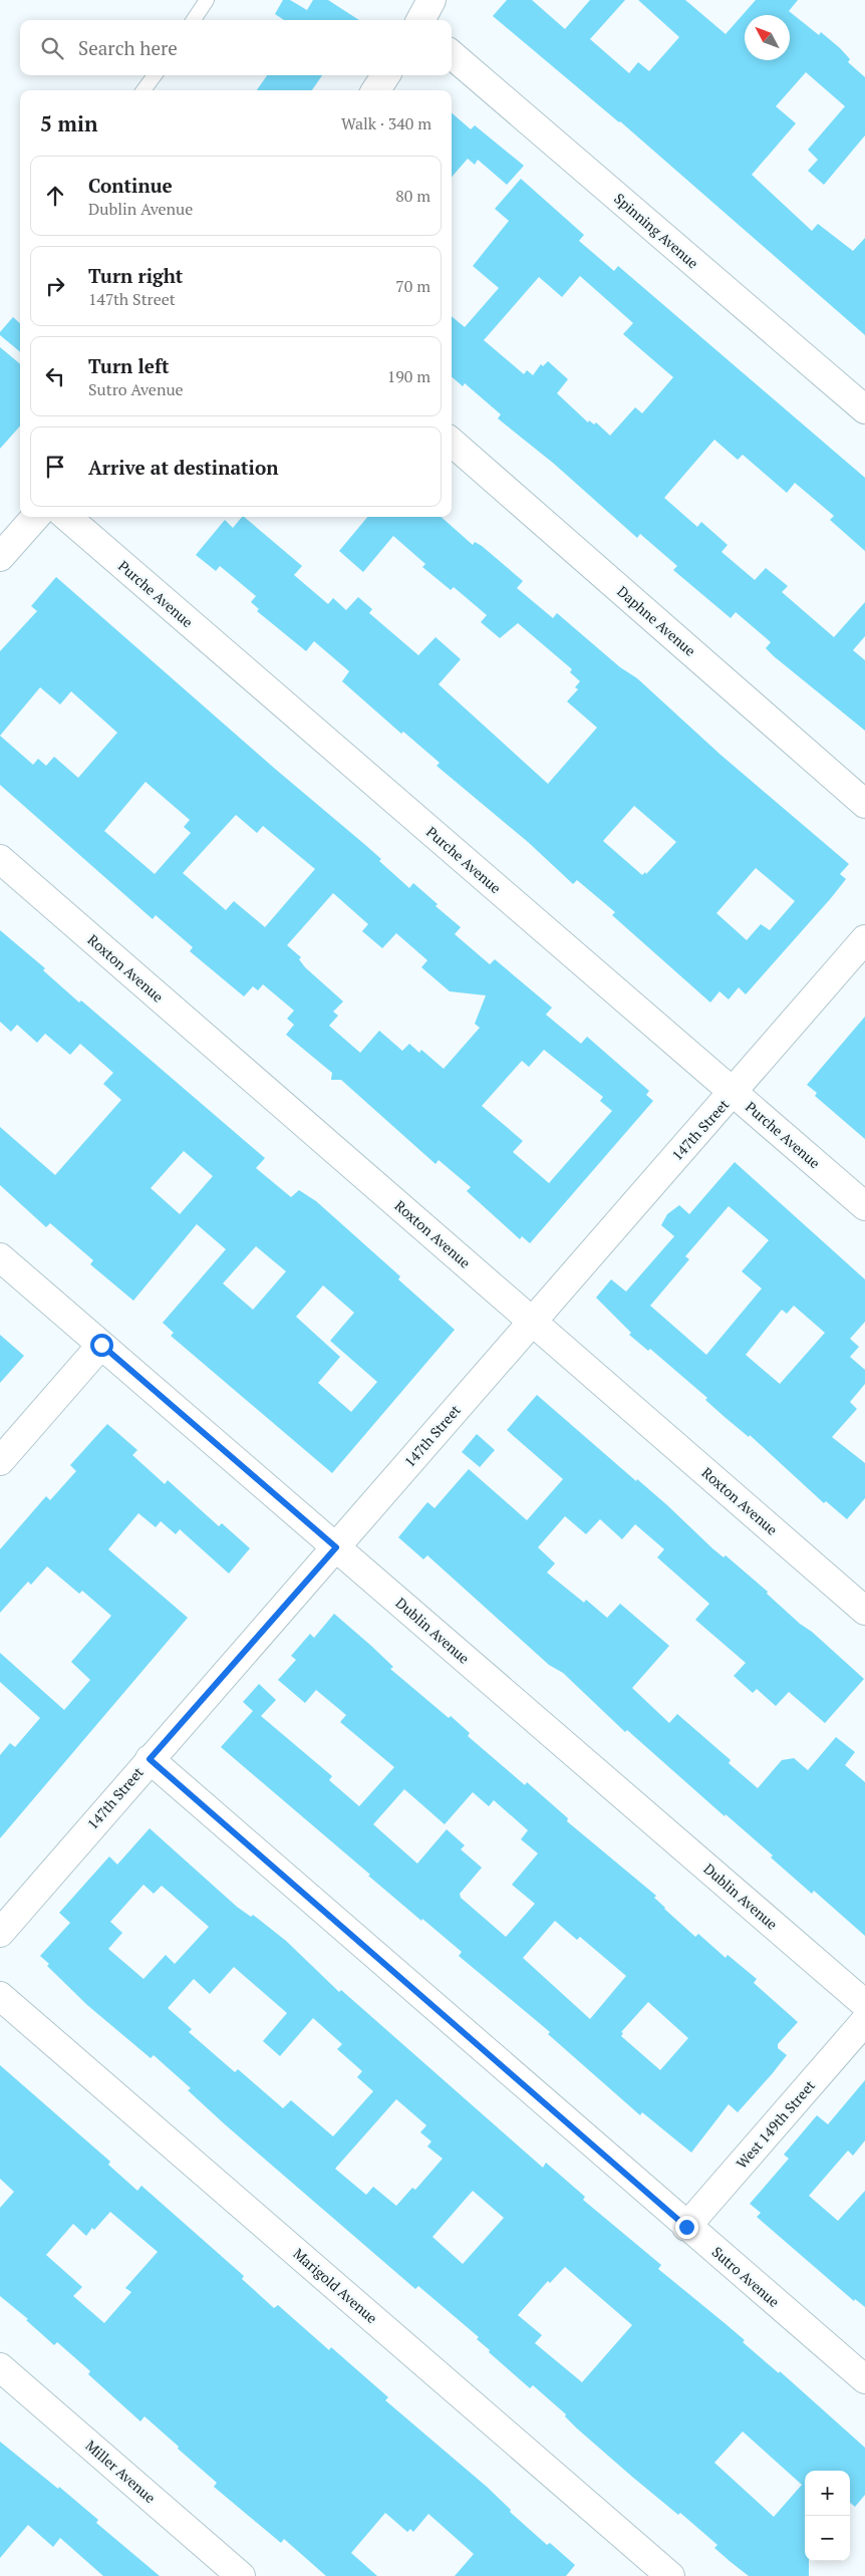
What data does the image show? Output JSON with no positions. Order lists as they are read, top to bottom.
{
  "streets": {
    "street": [
      "Spinning Avenue",
      "Purche Avenue",
      "Daphne Avenue",
      "Roxton Avenue",
      "147th Street",
      "Dublin Avenue",
      "West 149th Street",
      "Sutro Avenue",
      "Marigold Avenue",
      "Miller Avenue"
    ]
  },
  "crossings": [
    ["Purche Avenue", "147th Street"],
    ["Roxton Avenue", "147th Street"],
    ["147th Street", "Dublin Avenue"],
    ["147th Street", "Sutro Avenue"],
    ["West 149th Street", "Sutro Avenue"]
  ],
  "north": "top left",
  "page": {
    "search": "Search here",
    "heading": ["5 min", "Walk · 340 m"],
    "list": [
      ["Continue", "Dublin Avenue", "80 m"],
      ["Turn right", "147th Street", "70 m"],
      ["Turn left", "Sutro Avenue", "190 m"],
      "Arrive at destination"
    ],
    "map_buttons": ["+", "−"]
  }
}
